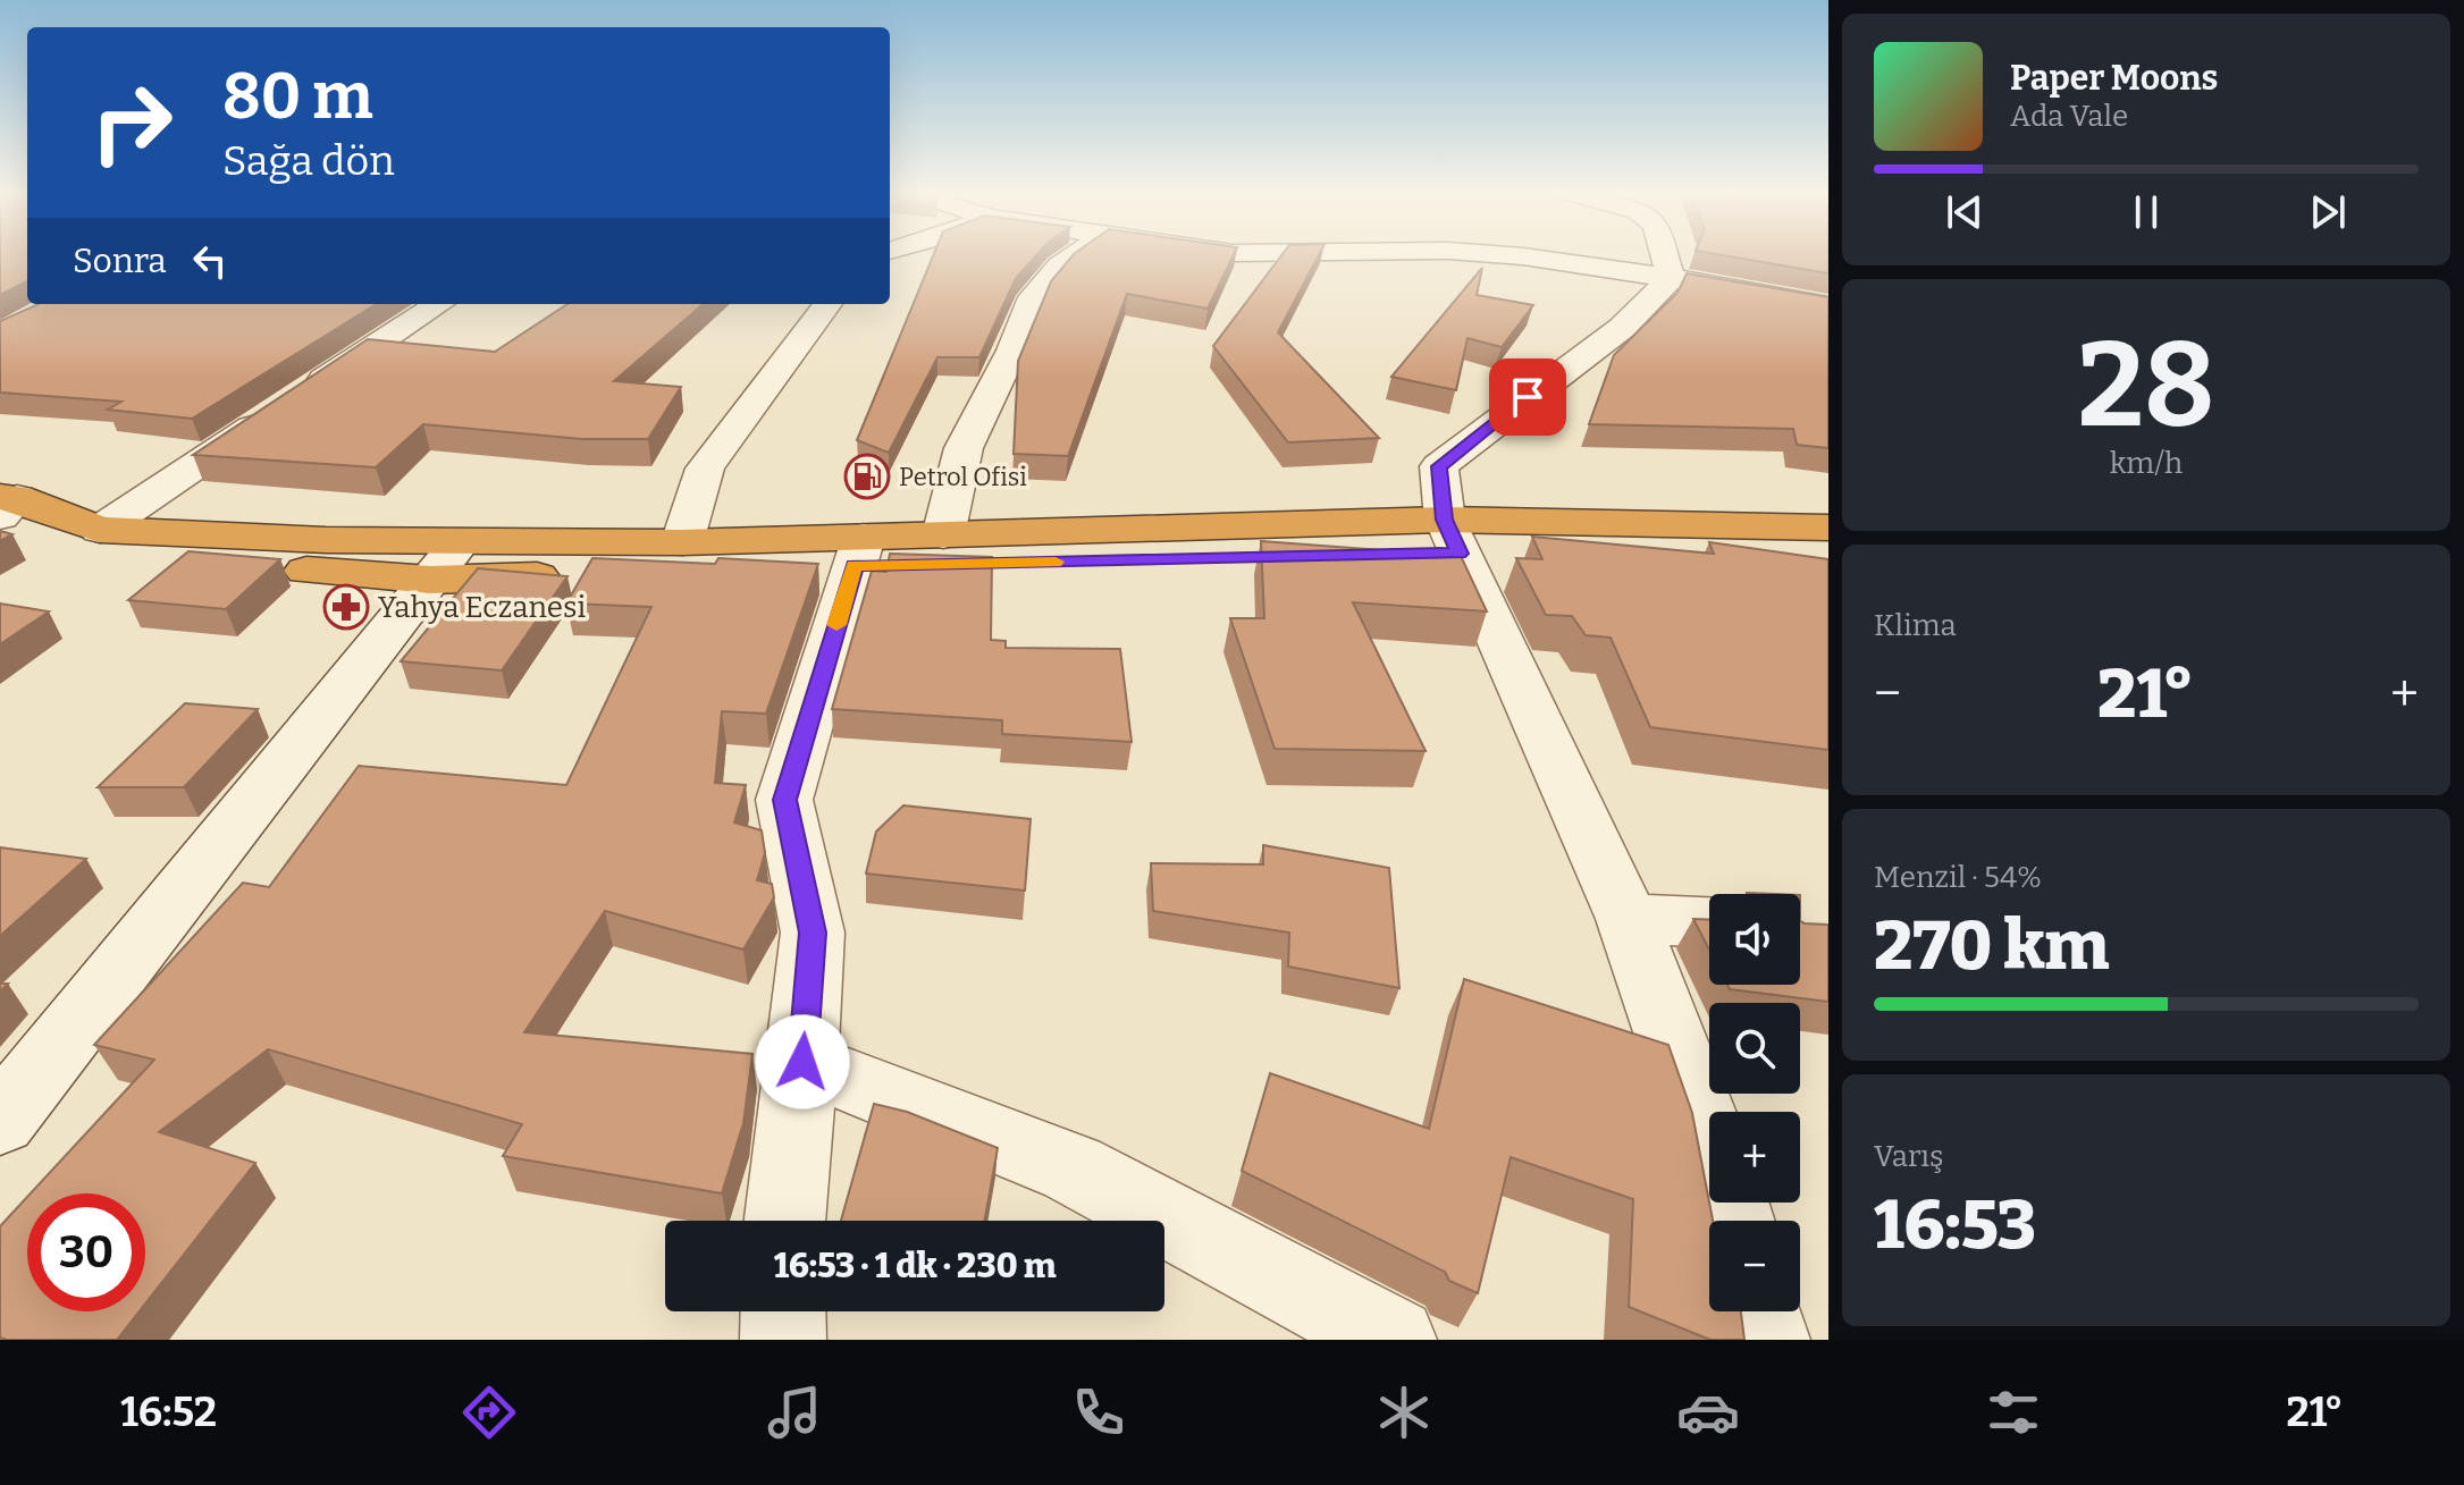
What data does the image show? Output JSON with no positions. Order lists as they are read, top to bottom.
{
  "places": {
    "fuel station": ["Petrol Ofisi"],
    "pharmacy": ["Yahya Eczanesi"]
  },
  "page": {
    "turn": ["80 m", "Sağa dön"],
    "song": ["Paper Moons", "Ada Vale"],
    "then": "Sonra",
    "tile": [
      ["28", "km/h"],
      "Klima",
      ["Menzil · 54%", "270 km"],
      ["Varış", "16:53"]
    ],
    "heat": ["−", "21°", "+"],
    "map_buttons": ["+", "−"],
    "limit": "30",
    "trip": "16:53 · 1 dk · 230 m",
    "tabs": ["16:52", "21°"]
  }
}
